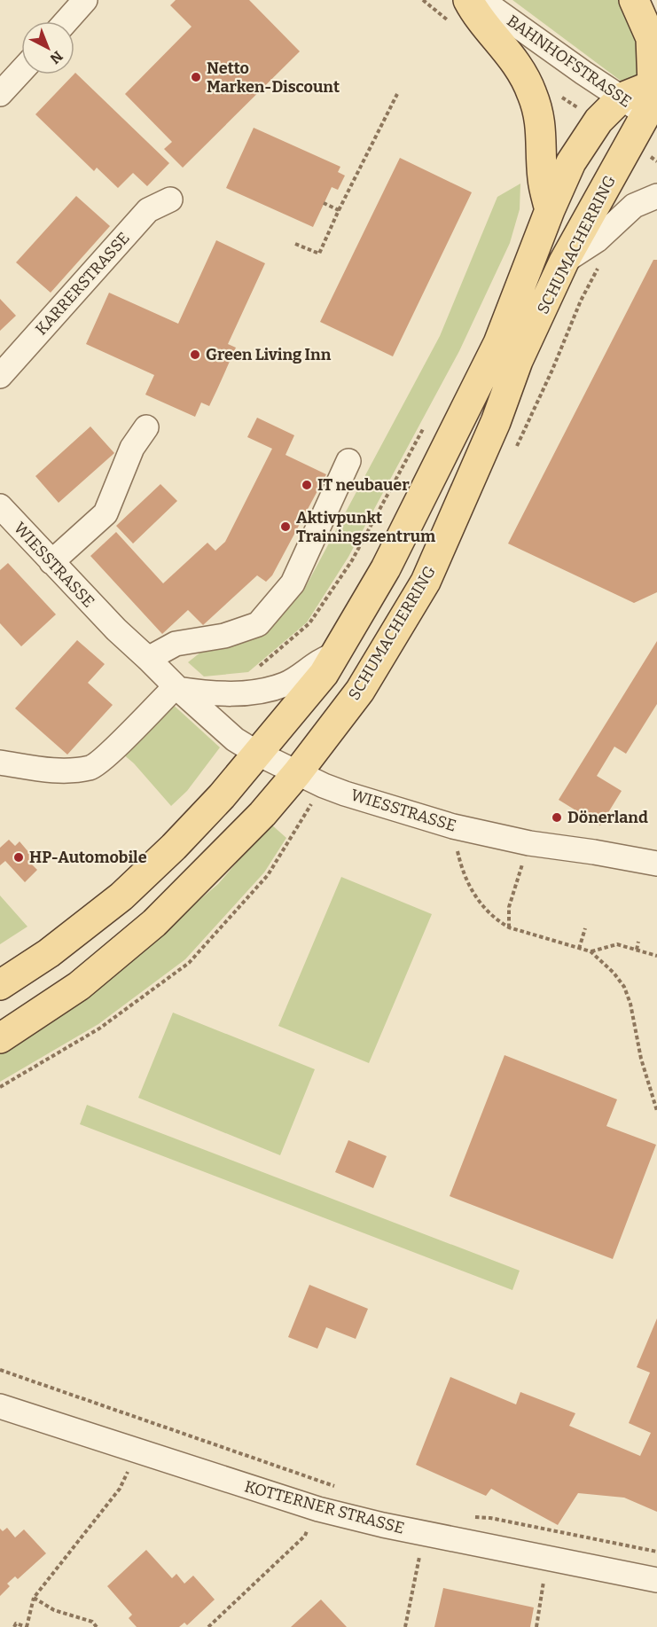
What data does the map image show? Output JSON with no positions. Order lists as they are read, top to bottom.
{
  "streets": {
    "main road": ["SCHUMACHERRING"],
    "street": [
      "BAHNHOFSTRASSE",
      "KARRERSTRASSE",
      "WIESSTRASSE",
      "KOTTERNER STRASSE"
    ]
  },
  "crossings": [
    ["BAHNHOFSTRASSE", "SCHUMACHERRING"],
    ["SCHUMACHERRING", "WIESSTRASSE"]
  ],
  "places": [
    "Netto Marken-Discount",
    "Green Living Inn",
    "IT neubauer",
    "Aktivpunkt Trainingszentrum",
    "Dönerland",
    "HP-Automobile"
  ],
  "north": "bottom right"
}
